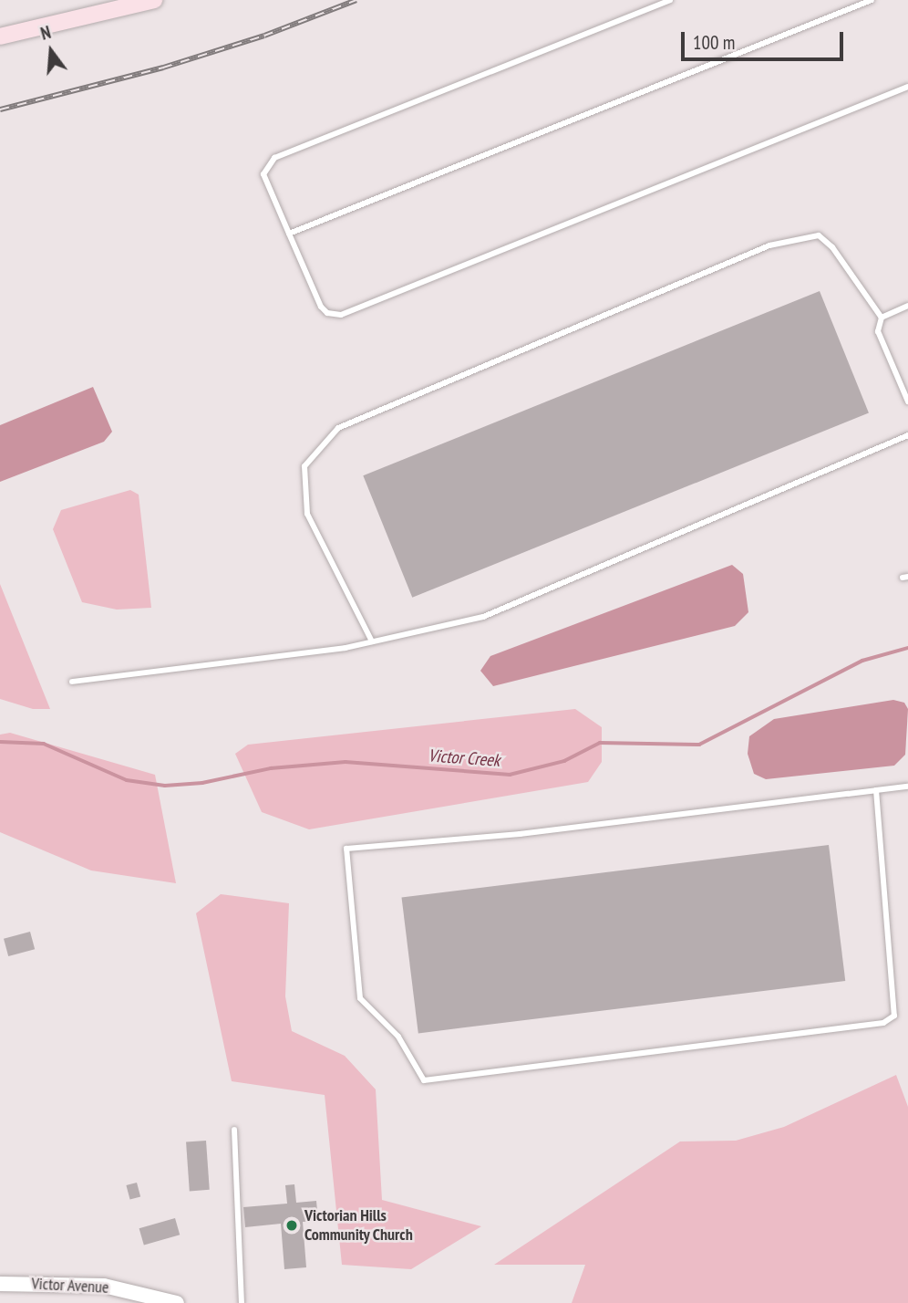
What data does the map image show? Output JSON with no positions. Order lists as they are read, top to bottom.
{
  "streets": {
    "street": ["Victor Avenue"]
  },
  "water": ["Victor Creek"],
  "places": ["Victorian Hills Community Church"],
  "scale_bar": "100 m",
  "north": "top"
}
